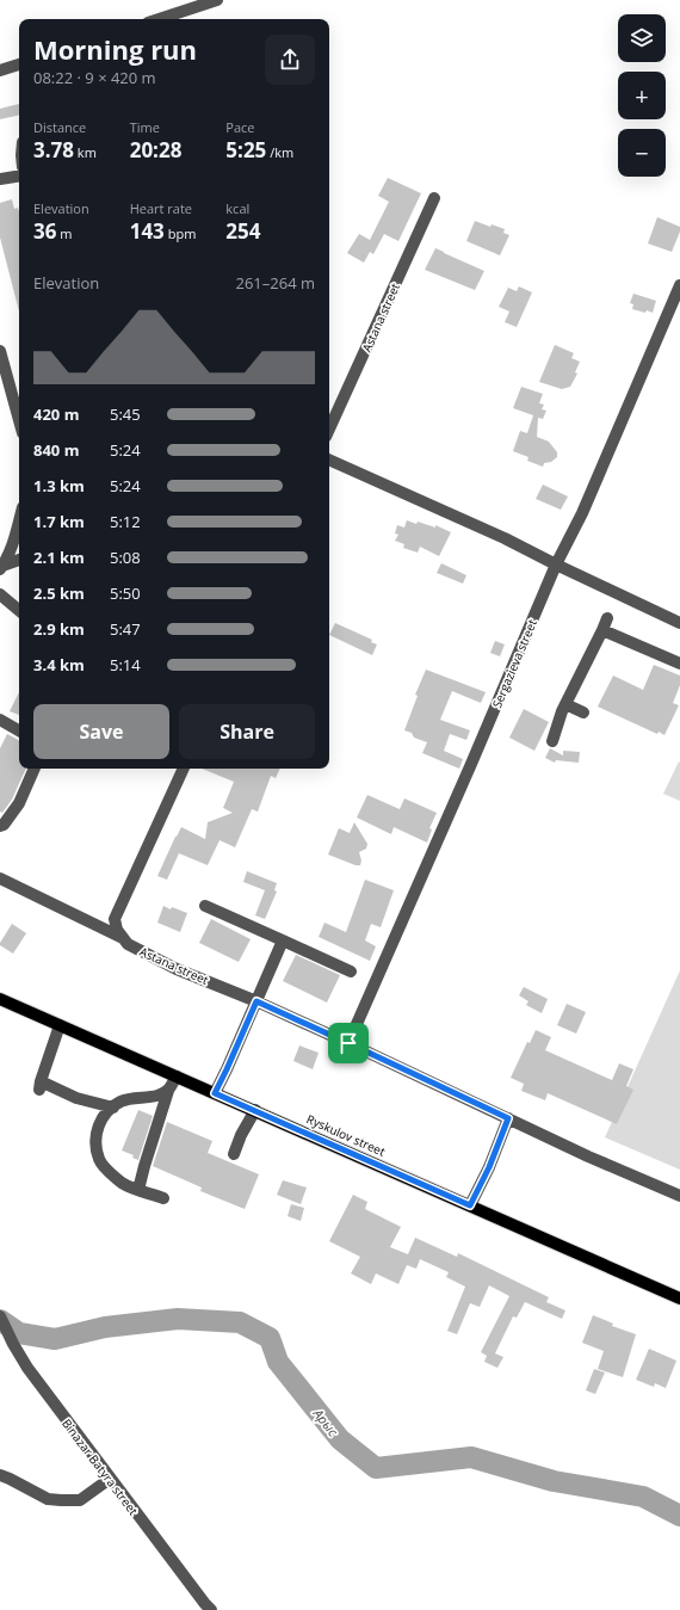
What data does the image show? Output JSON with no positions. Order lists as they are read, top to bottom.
{
  "streets": {
    "main road": ["Ryskulov street"],
    "street": ["Astana street", "Sergazieva street", "Binazar Batyra street"]
  },
  "crossings": [
    ["Astana street", "Sergazieva street"]
  ],
  "water": ["Арыс"],
  "page": {
    "map_buttons": ["+", "−"],
    "heading": ["Morning run", "08:22 · 9 × 420 m"],
    "stats": [
      ["Distance", "3.78 km"],
      ["Time", "20:28"],
      ["Pace", "5:25 /km"],
      ["Elevation", "36 m"],
      ["Heart rate", "143 bpm"],
      ["kcal", "254"]
    ],
    "chart": ["Elevation", "261–264 m"],
    "list": [
      {
        "name": "420 m",
        "note": "5:45"
      },
      {
        "name": "840 m",
        "note": "5:24"
      },
      {
        "name": "1.3 km",
        "note": "5:24"
      },
      {
        "name": "1.7 km",
        "note": "5:12"
      },
      {
        "name": "2.1 km",
        "note": "5:08"
      },
      {
        "name": "2.5 km",
        "note": "5:50"
      },
      {
        "name": "2.9 km",
        "note": "5:47"
      },
      {
        "name": "3.4 km",
        "note": "5:14"
      }
    ],
    "buttons": ["Save", "Share"]
  }
}
